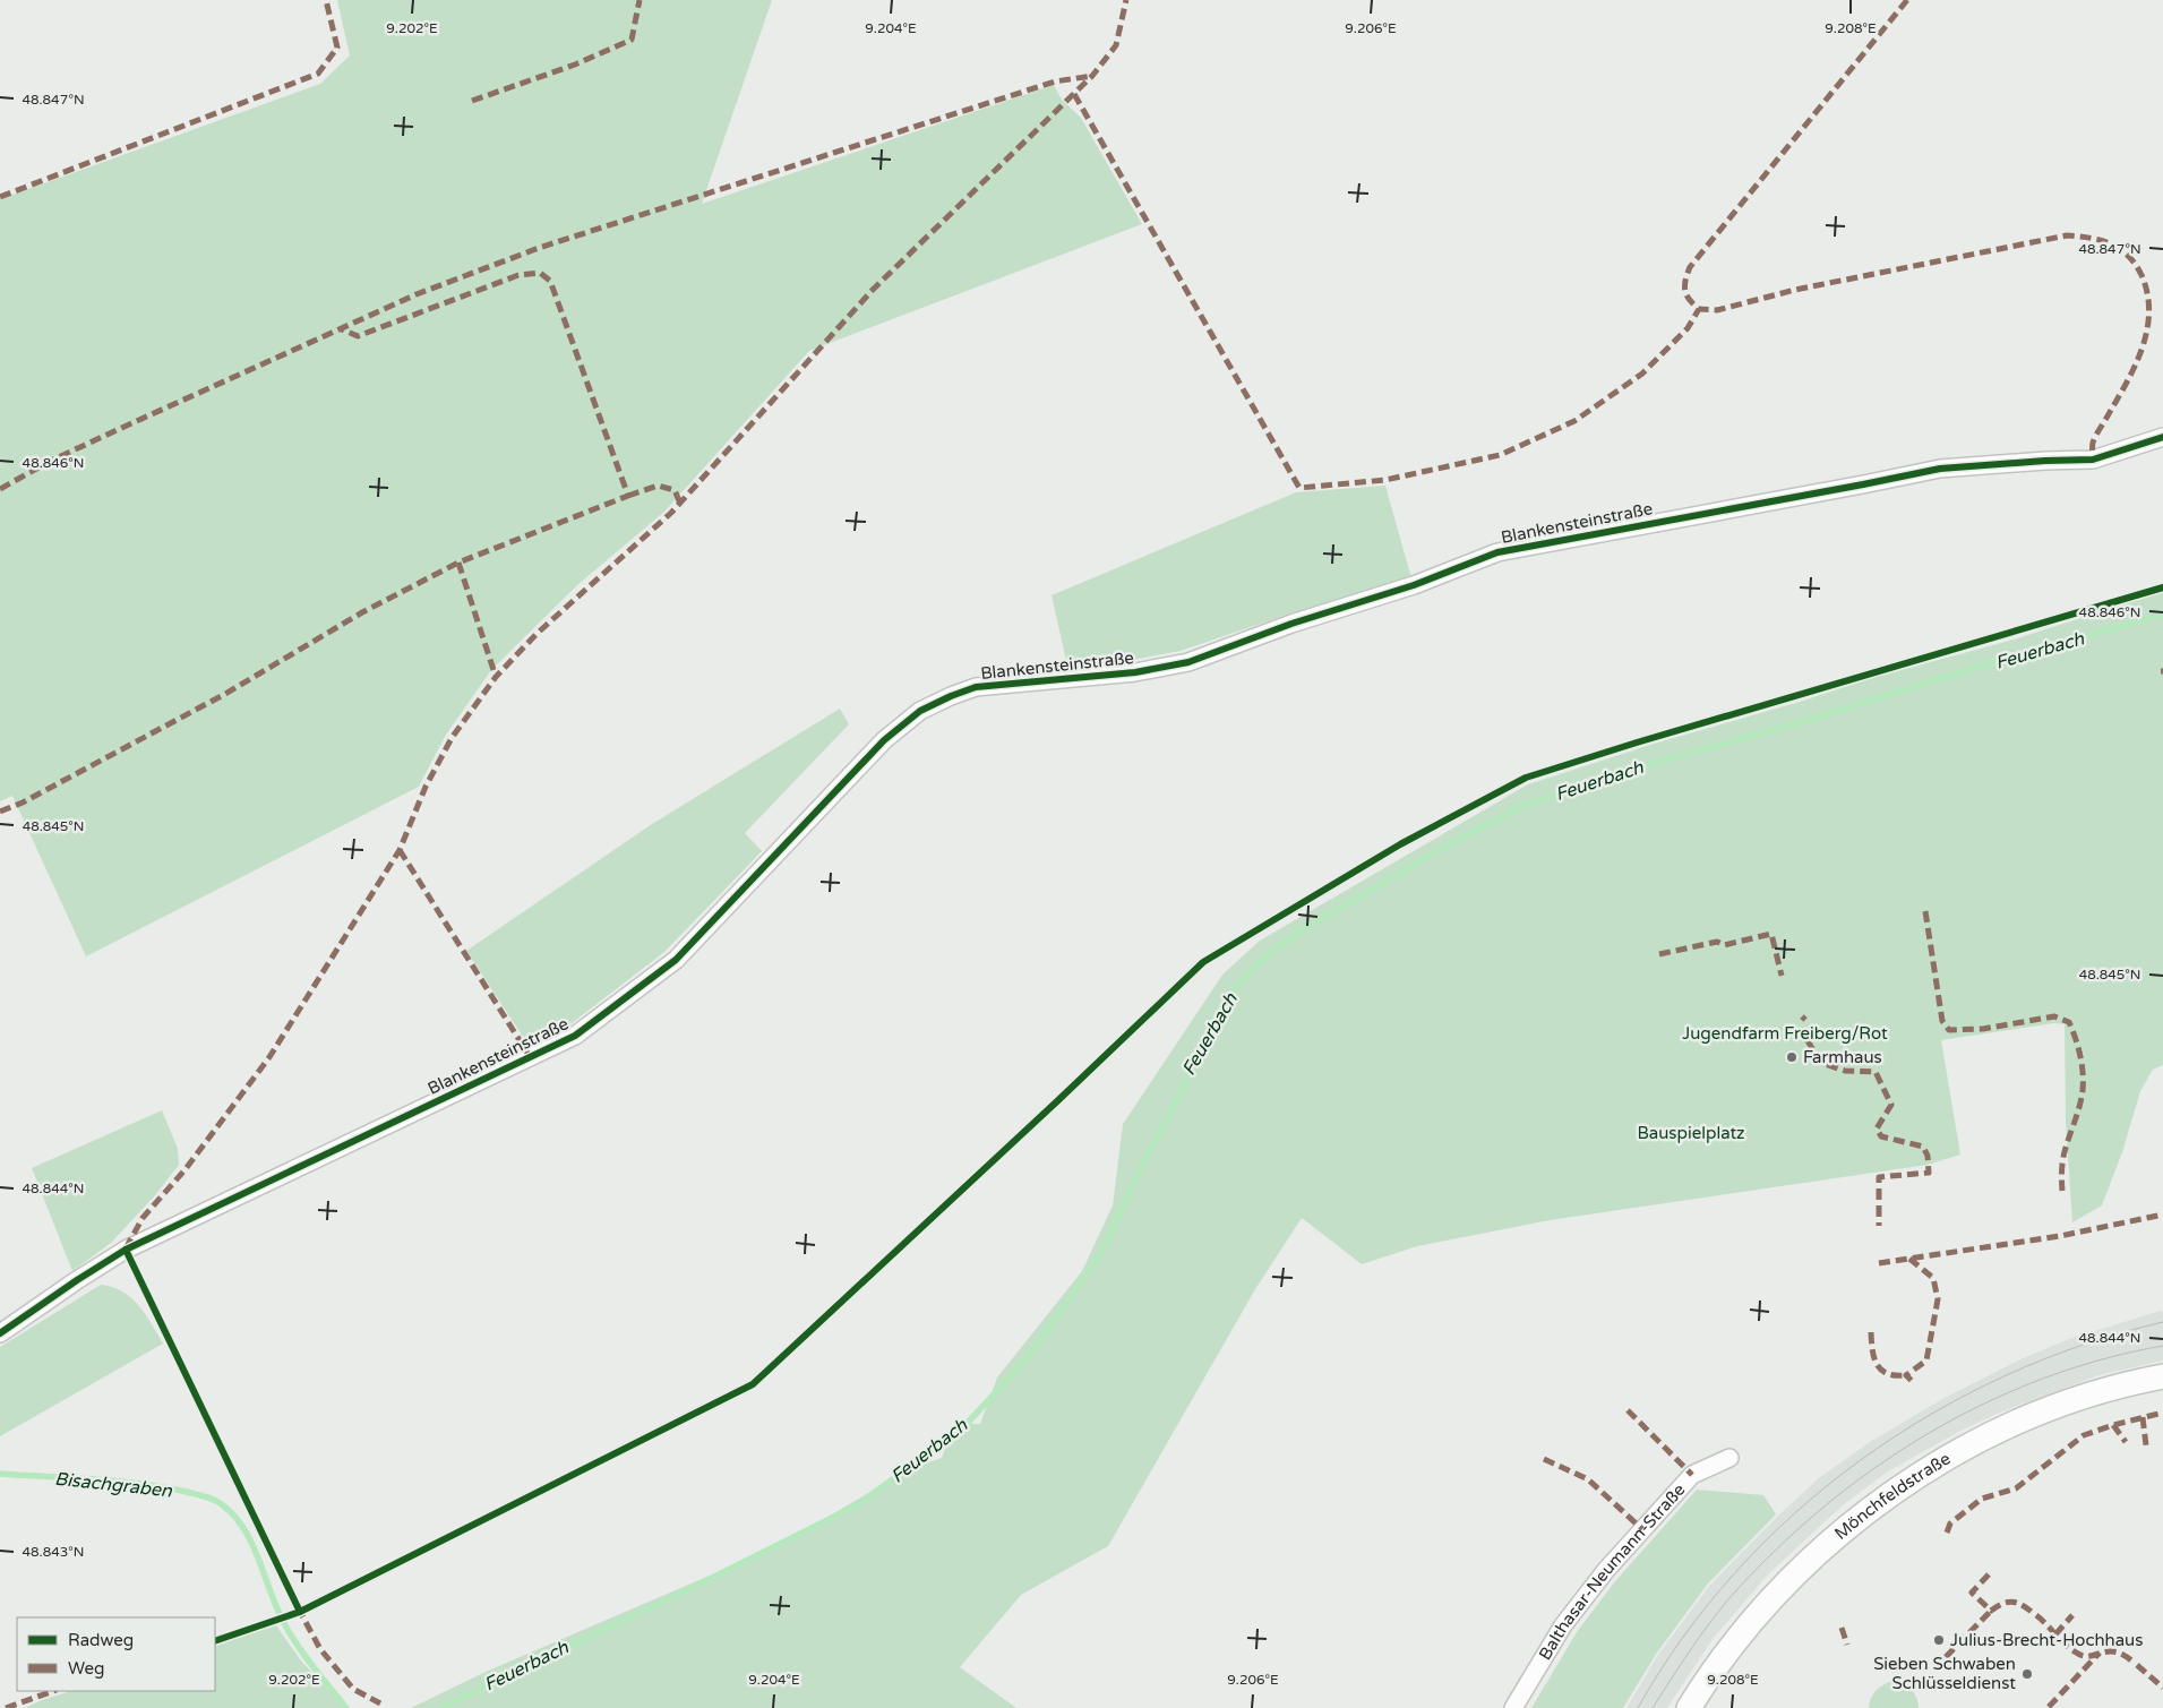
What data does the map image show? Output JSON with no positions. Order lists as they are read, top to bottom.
{
  "streets": {
    "main road": ["Mönchfeldstraße"],
    "street": ["Blankensteinstraße", "Balthasar-Neumann-Straße"]
  },
  "water": ["Feuerbach", "Bisachgraben"],
  "parks": ["Jugendfarm Freiberg/Rot", "Bauspielplatz"],
  "places": ["Farmhaus", "Julius-Brecht-Hochhaus", "Sieben Schwaben Schlüsseldienst"],
  "legend": ["Radweg", "Weg"],
  "coordinates": [
    "9.202°E",
    "9.204°E",
    "9.206°E",
    "9.208°E",
    "48.847°N",
    "48.846°N",
    "48.845°N",
    "48.844°N",
    "48.843°N"
  ]
}
